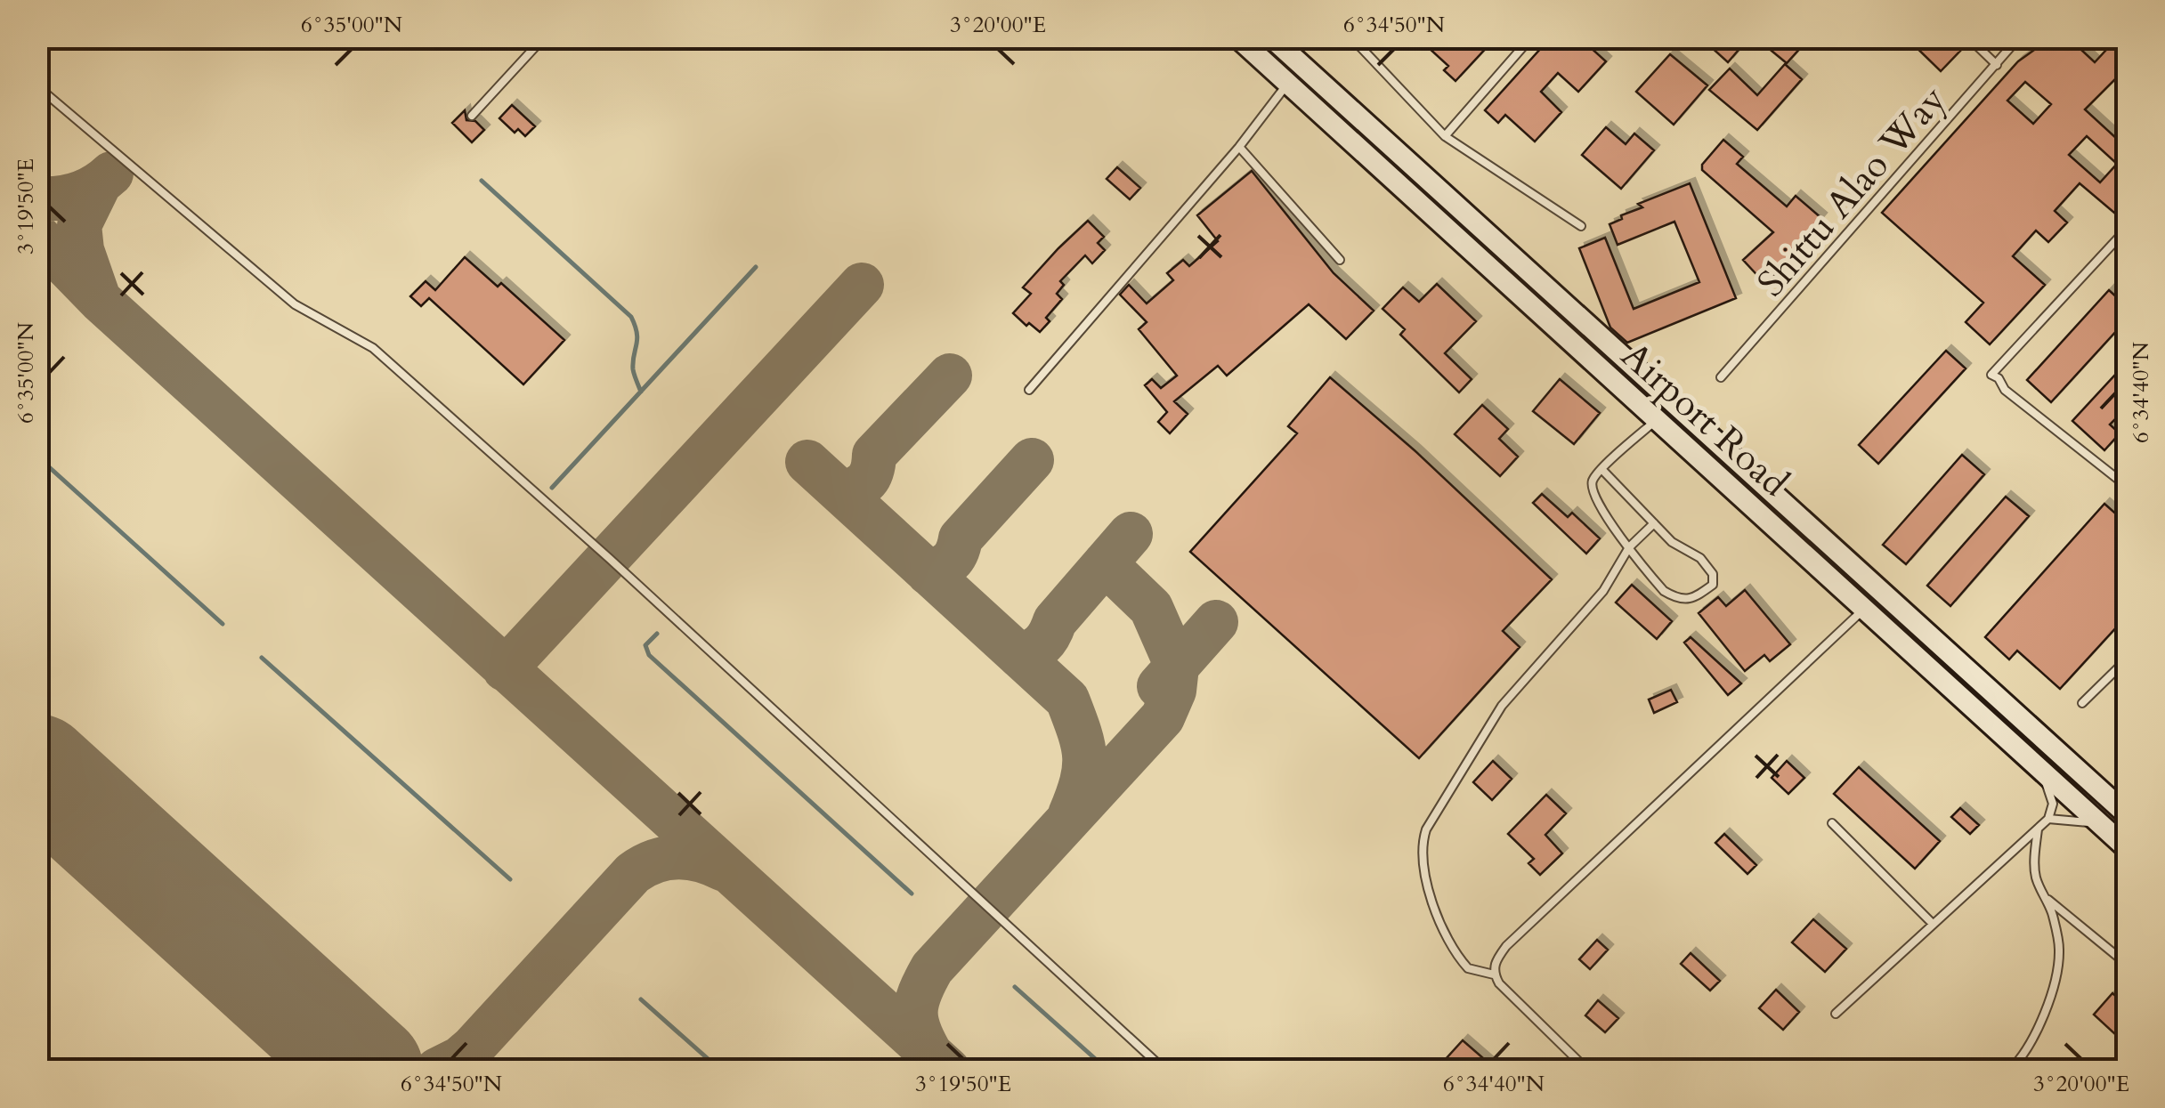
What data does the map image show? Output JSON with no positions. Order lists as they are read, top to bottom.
{
  "streets": {
    "main road": ["Airport Road"],
    "lane": ["Shittu Alao Way"]
  },
  "coordinates": [
    "6°35'00\"N",
    "3°20'00\"E",
    "6°34'50\"N",
    "3°19'50\"E",
    "6°34'40\"N"
  ]
}
